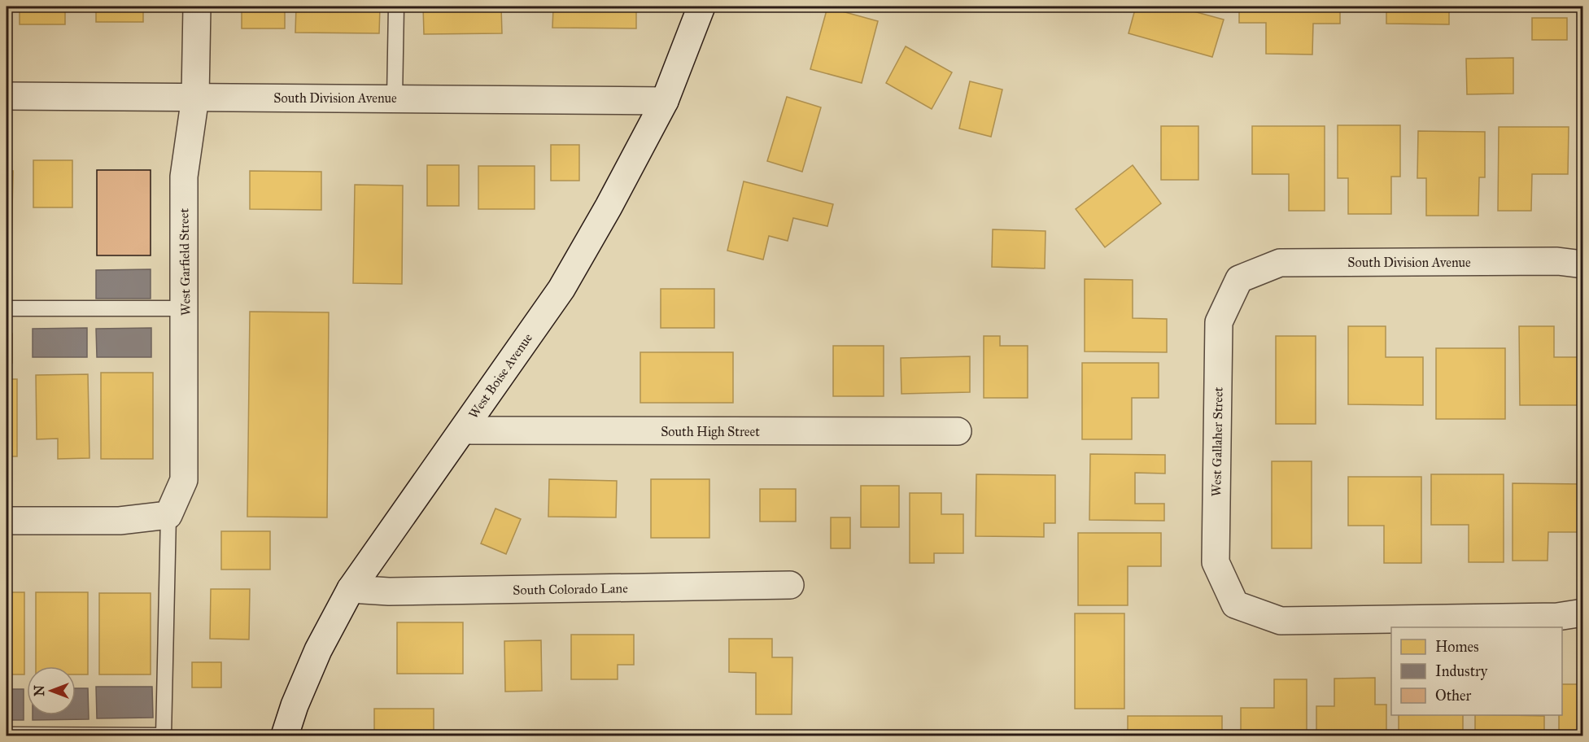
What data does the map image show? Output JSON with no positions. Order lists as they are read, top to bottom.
{
  "streets": {
    "street": [
      "South Division Avenue",
      "West Garfield Street",
      "West Boise Avenue",
      "South High Street",
      "West Gallaher Street",
      "South Colorado Lane"
    ]
  },
  "crossings": [
    ["South Division Avenue", "West Garfield Street"],
    ["South Division Avenue", "West Boise Avenue"],
    ["South Division Avenue", "West Gallaher Street"],
    ["West Boise Avenue", "South High Street"],
    ["West Boise Avenue", "South Colorado Lane"]
  ],
  "legend": ["Homes", "Industry", "Other"],
  "north": "left"
}
